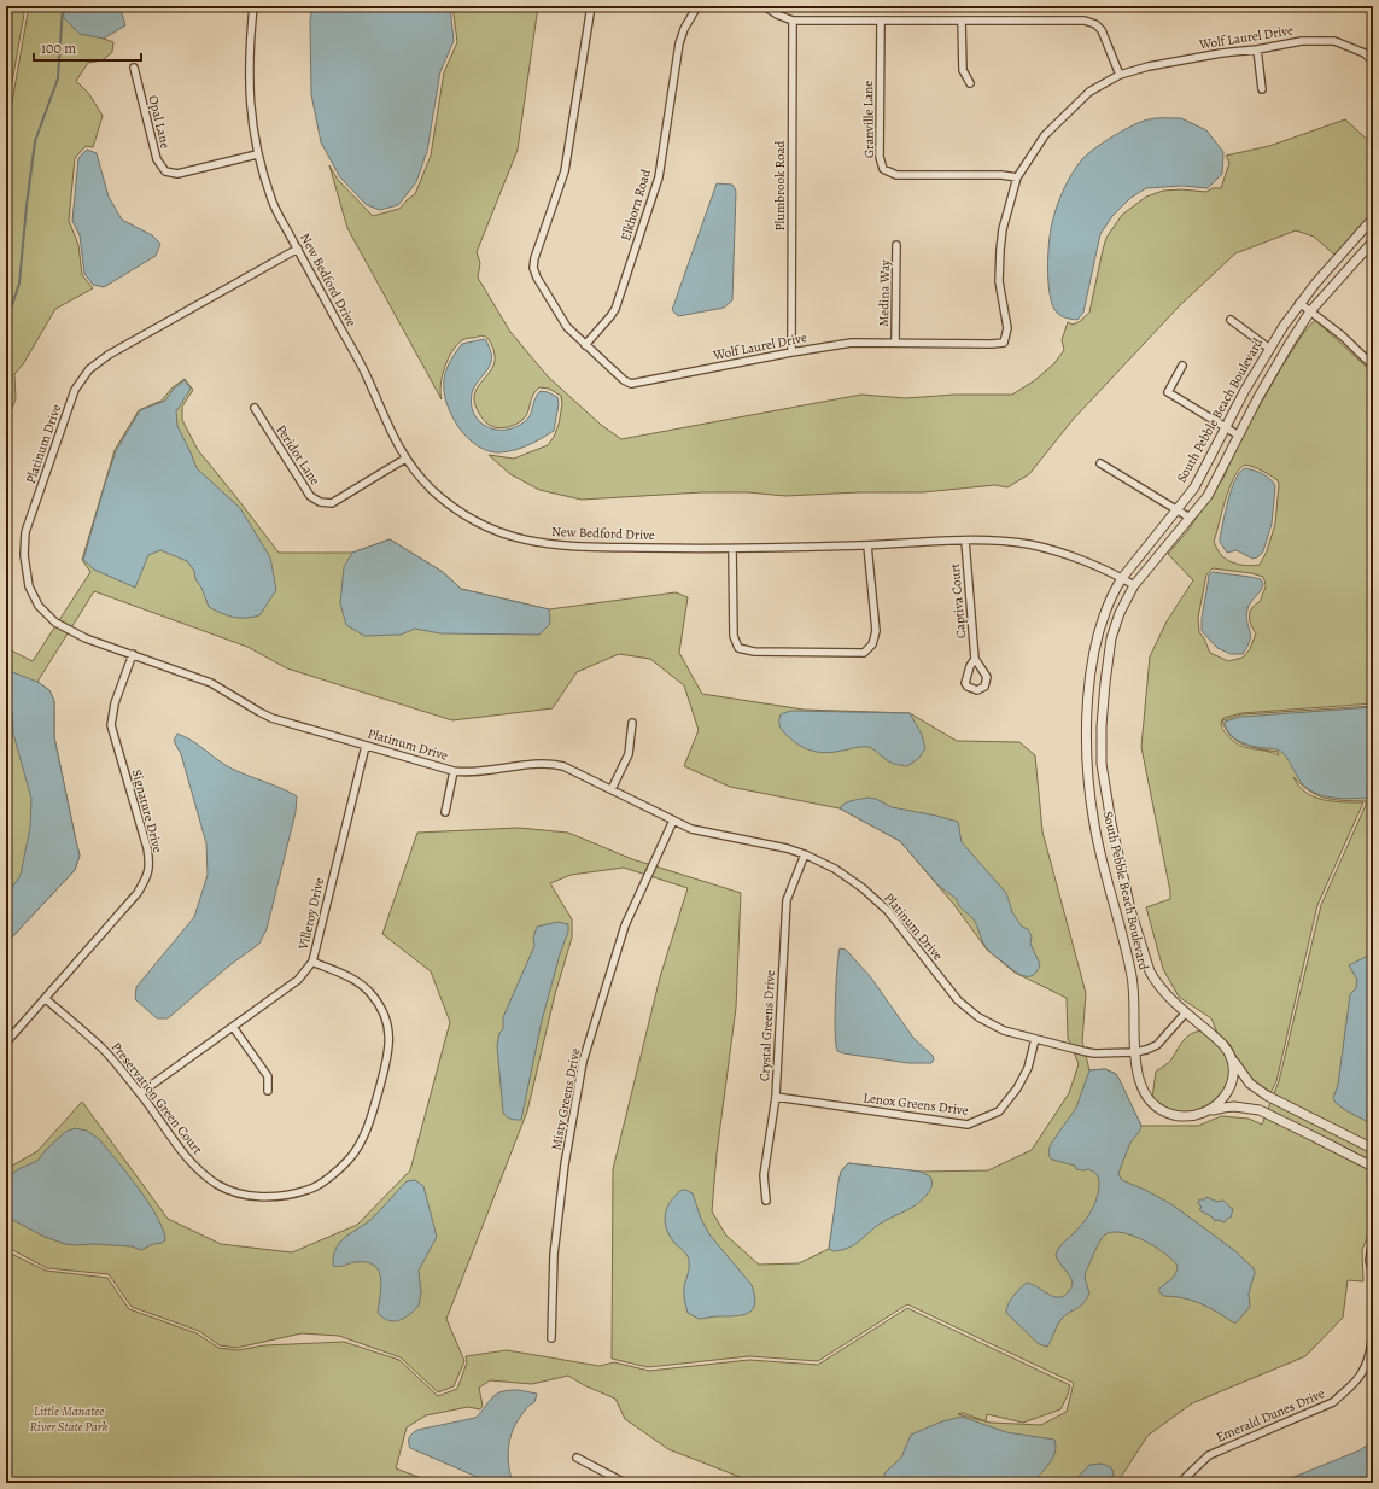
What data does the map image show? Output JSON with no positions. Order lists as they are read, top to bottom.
{
  "streets": {
    "street": [
      "Wolf Laurel Drive",
      "Granville Lane",
      "Opal Lane",
      "Plumbrook Road",
      "Elkhorn Road",
      "New Bedford Drive",
      "Medina Way",
      "South Pebble Beach Boulevard",
      "Platinum Drive",
      "Peridot Lane",
      "Captiva Court",
      "Signature Drive",
      "Villeroy Drive",
      "Crystal Greens Drive",
      "Preservation Green Court",
      "Misty Greens Drive",
      "Lenox Greens Drive",
      "Emerald Dunes Drive"
    ]
  },
  "crossings": [
    ["Wolf Laurel Drive", "Granville Lane"],
    ["Wolf Laurel Drive", "Plumbrook Road"],
    ["Wolf Laurel Drive", "Elkhorn Road"],
    ["Wolf Laurel Drive", "Medina Way"],
    ["Opal Lane", "New Bedford Drive"],
    ["New Bedford Drive", "South Pebble Beach Boulevard"],
    ["New Bedford Drive", "Platinum Drive"],
    ["New Bedford Drive", "Peridot Lane"],
    ["New Bedford Drive", "Captiva Court"],
    ["South Pebble Beach Boulevard", "Platinum Drive"],
    ["Platinum Drive", "Signature Drive"],
    ["Platinum Drive", "Villeroy Drive"],
    ["Platinum Drive", "Crystal Greens Drive"],
    ["Platinum Drive", "Misty Greens Drive"],
    ["Platinum Drive", "Lenox Greens Drive"],
    ["Signature Drive", "Preservation Green Court"],
    ["Villeroy Drive", "Preservation Green Court"],
    ["Crystal Greens Drive", "Lenox Greens Drive"]
  ],
  "parks": ["Little Manatee River State Park"],
  "scale_bar": "100 m"
}
